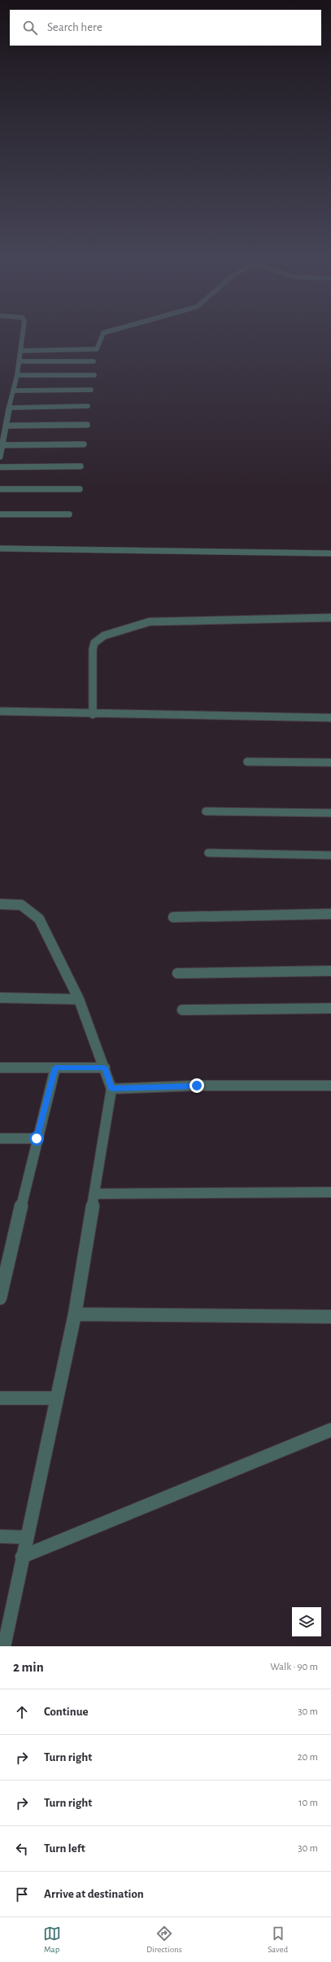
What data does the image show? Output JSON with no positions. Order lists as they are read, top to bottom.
{
  "page": {
    "search": "Search here",
    "heading": ["2 min", "Walk · 90 m"],
    "list": [
      ["Continue", "30 m"],
      ["Turn right", "20 m"],
      ["Turn right", "10 m"],
      ["Turn left", "30 m"],
      "Arrive at destination"
    ],
    "nav": ["Map", "Directions", "Saved"]
  }
}
